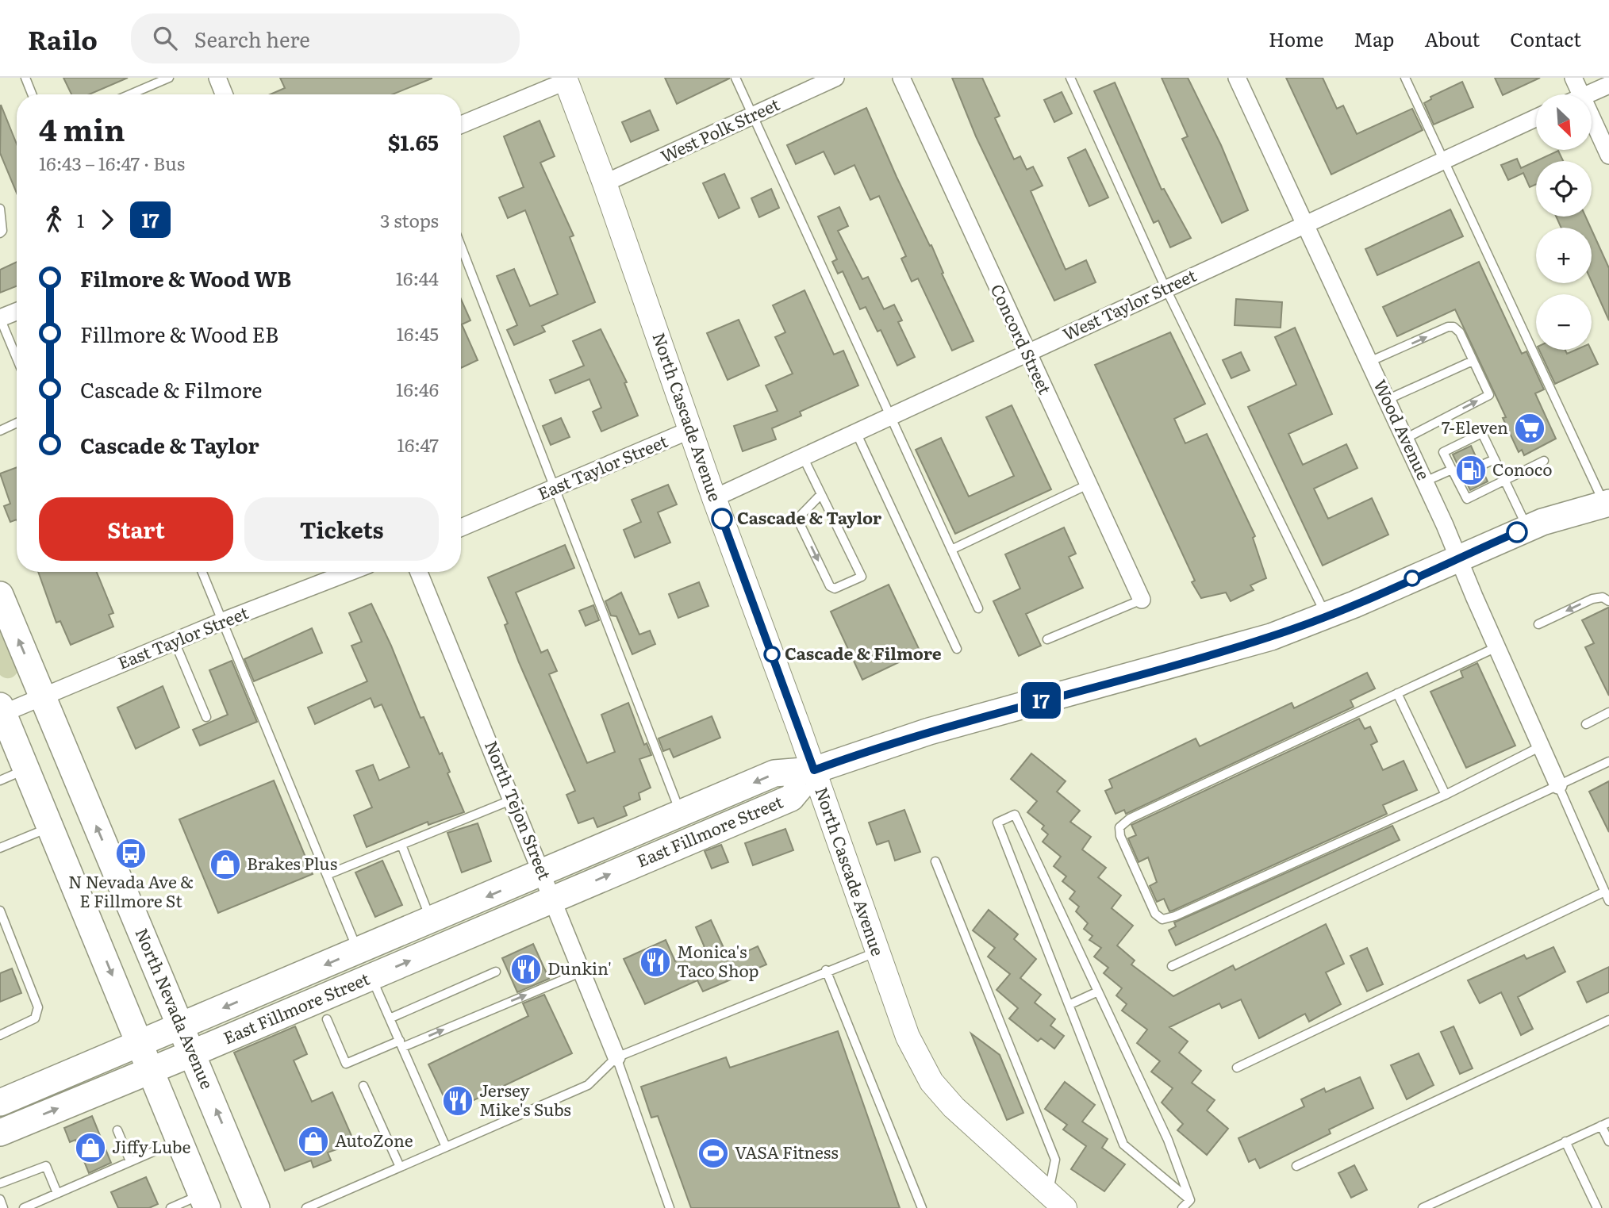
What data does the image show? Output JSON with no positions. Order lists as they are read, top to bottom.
{
  "streets": {
    "main road": ["North Cascade Avenue", "East Fillmore Street", "North Nevada Avenue"],
    "street": [
      "West Polk Street",
      "West Taylor Street",
      "Concord Street",
      "Wood Avenue",
      "East Taylor Street",
      "North Tejon Street"
    ]
  },
  "crossings": [
    ["West Polk Street", "North Cascade Avenue"],
    ["West Taylor Street", "Concord Street"],
    ["West Taylor Street", "North Cascade Avenue"],
    ["West Taylor Street", "Wood Avenue"],
    ["North Cascade Avenue", "East Taylor Street"],
    ["North Cascade Avenue", "East Fillmore Street"],
    ["East Taylor Street", "North Nevada Avenue"],
    ["North Tejon Street", "East Fillmore Street"],
    ["East Fillmore Street", "North Nevada Avenue"]
  ],
  "places": {
    "supermarket": ["7-Eleven"],
    "fuel station": ["Conoco"],
    "other": ["Cascade & Taylor", "Cascade & Filmore"],
    "bus stop": ["N Nevada Ave & E Fillmore St"],
    "shop": ["Brakes Plus", "AutoZone", "Jiffy Lube"],
    "restaurant": ["Monica's Taco Shop", "Dunkin'", "Jersey Mike's Subs"],
    "sports": ["VASA Fitness"]
  },
  "lines": ["bus line 17"],
  "north": "bottom right",
  "page": {
    "header": "Railo",
    "search": "Search here",
    "nav": [
      "Home",
      "Map",
      "About",
      "Contact"
    ],
    "on_map": "17",
    "map_buttons": ["+", "−"],
    "heading": ["4 min", "16:43 – 16:47 · Bus", "$1.65"],
    "legs": ["1", "17", "3 stops"],
    "list": [
      {
        "name": "Filmore & Wood WB",
        "value": "16:44"
      },
      {
        "name": "Fillmore & Wood EB",
        "value": "16:45"
      },
      {
        "name": "Cascade & Filmore",
        "value": "16:46"
      },
      {
        "name": "Cascade & Taylor",
        "value": "16:47"
      }
    ],
    "buttons": ["Start", "Tickets"]
  }
}
